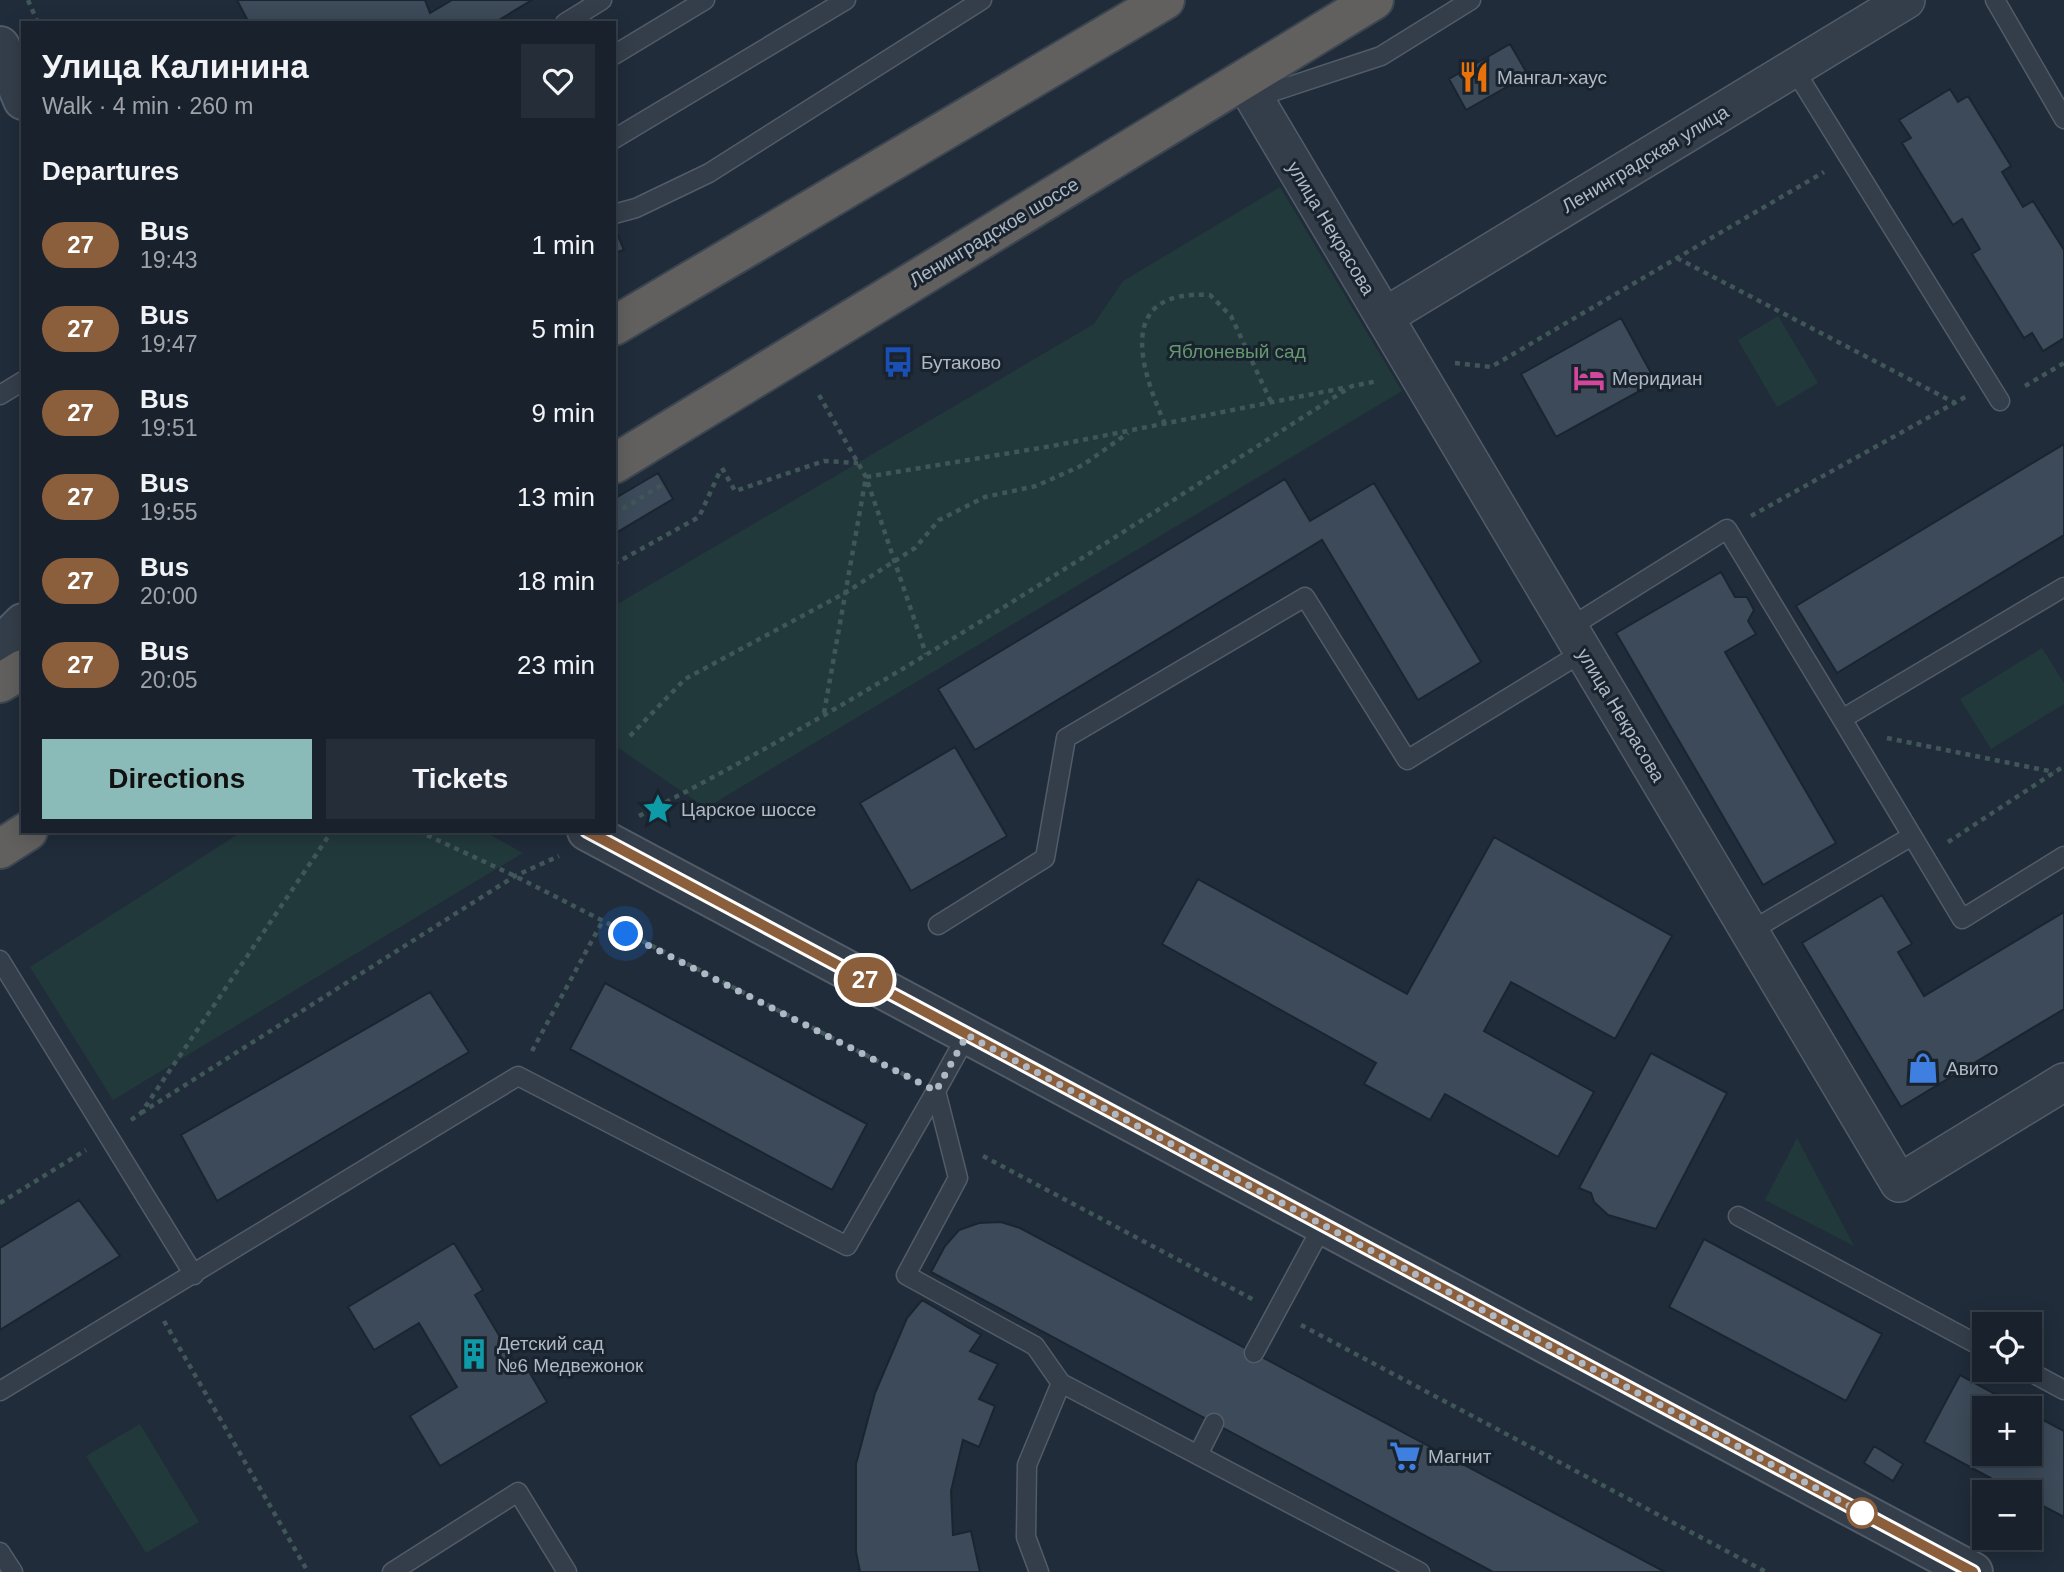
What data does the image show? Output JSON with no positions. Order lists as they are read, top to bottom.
{
  "streets": {
    "highway": ["Ленинградское шоссе"],
    "street": ["Ленинградская улица", "улица Некрасова"]
  },
  "crossings": [
    ["Ленинградская улица", "улица Некрасова"],
    ["улица Некрасова", "Ленинградское шоссе"]
  ],
  "parks": ["Яблоневый сад"],
  "places": {
    "restaurant": ["Мангал-хаус"],
    "bus stop": ["Бутаково"],
    "hotel": ["Меридиан"],
    "place": ["Царское шоссе"],
    "shop": ["Авито"],
    "building": ["Детский сад №6 Медвежонок"],
    "supermarket": ["Магнит"]
  },
  "lines": ["bus line 27"],
  "page": {
    "on_map": "27",
    "heading": [
      ["Улица Калинина", "Walk · 4 min · 260 m"],
      "Departures"
    ],
    "list": [
      {
        "mark": "27",
        "name": "Bus",
        "note": "19:43",
        "value": "1 min"
      },
      {
        "mark": "27",
        "name": "Bus",
        "note": "19:47",
        "value": "5 min"
      },
      {
        "mark": "27",
        "name": "Bus",
        "note": "19:51",
        "value": "9 min"
      },
      {
        "mark": "27",
        "name": "Bus",
        "note": "19:55",
        "value": "13 min"
      },
      {
        "mark": "27",
        "name": "Bus",
        "note": "20:00",
        "value": "18 min"
      },
      {
        "mark": "27",
        "name": "Bus",
        "note": "20:05",
        "value": "23 min"
      }
    ],
    "buttons": ["Directions", "Tickets"],
    "map_buttons": ["+", "−"]
  }
}
